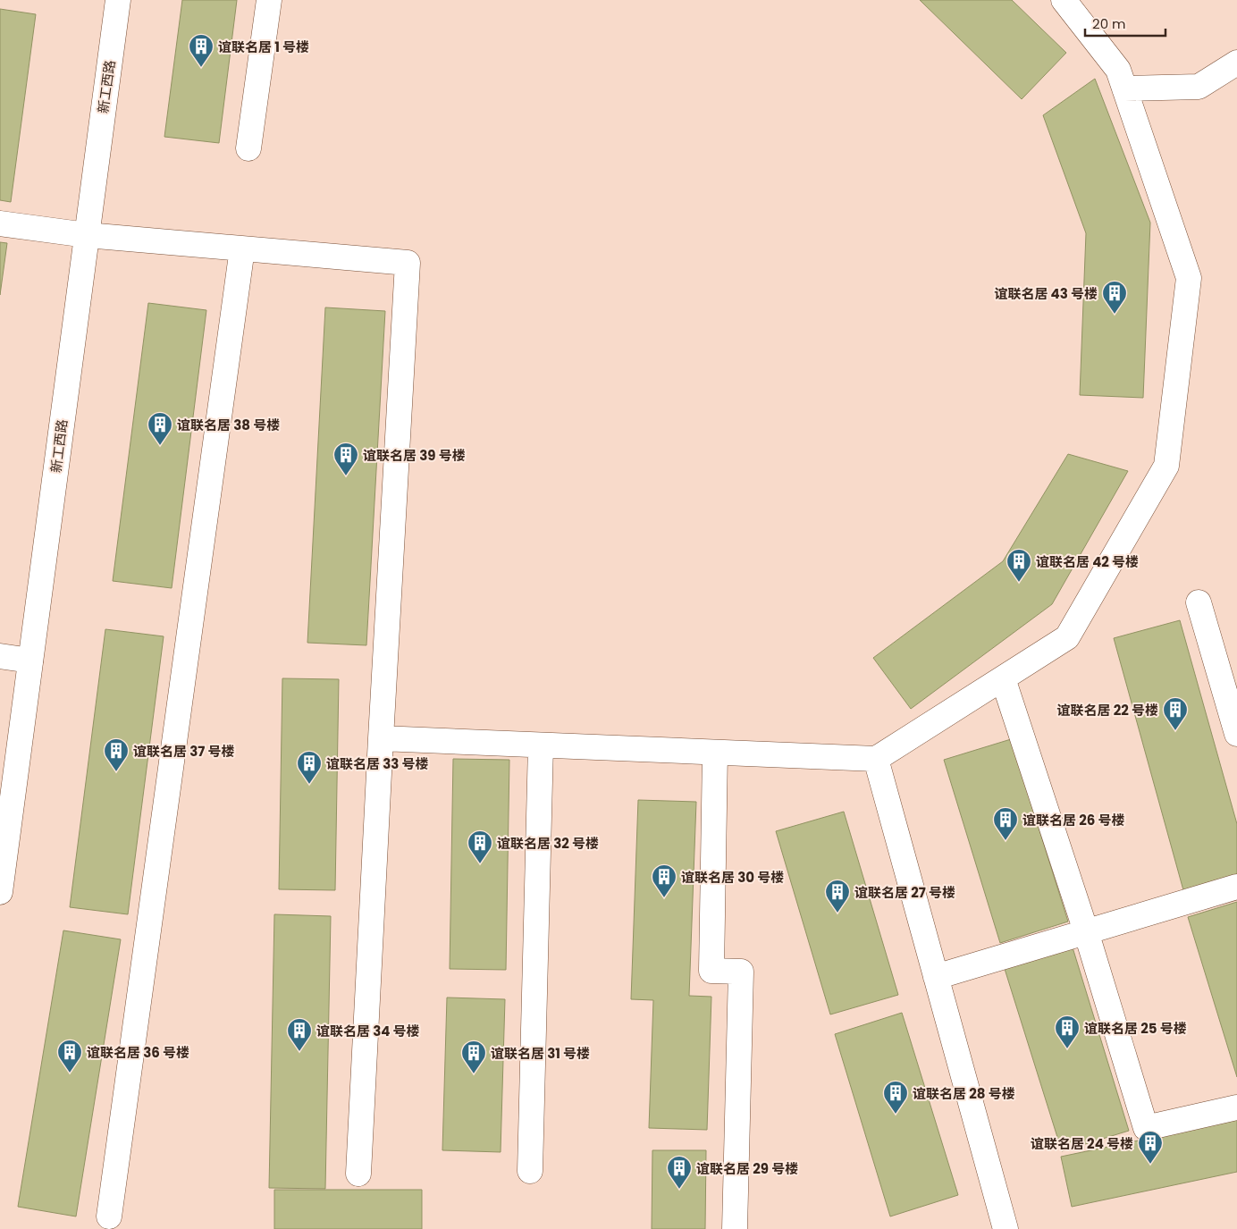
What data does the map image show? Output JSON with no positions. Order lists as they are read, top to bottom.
{
  "streets": {
    "street": ["新工西路"]
  },
  "places": {
    "building": [
      "谊联名居 1 号楼",
      "谊联名居 43 号楼",
      "谊联名居 38 号楼",
      "谊联名居 39 号楼",
      "谊联名居 42 号楼",
      "谊联名居 22 号楼",
      "谊联名居 37 号楼",
      "谊联名居 33 号楼",
      "谊联名居 26 号楼",
      "谊联名居 32 号楼",
      "谊联名居 30 号楼",
      "谊联名居 27 号楼",
      "谊联名居 25 号楼",
      "谊联名居 34 号楼",
      "谊联名居 36 号楼",
      "谊联名居 31 号楼",
      "谊联名居 28 号楼",
      "谊联名居 24 号楼",
      "谊联名居 29 号楼"
    ]
  },
  "scale_bar": "20 m"
}
